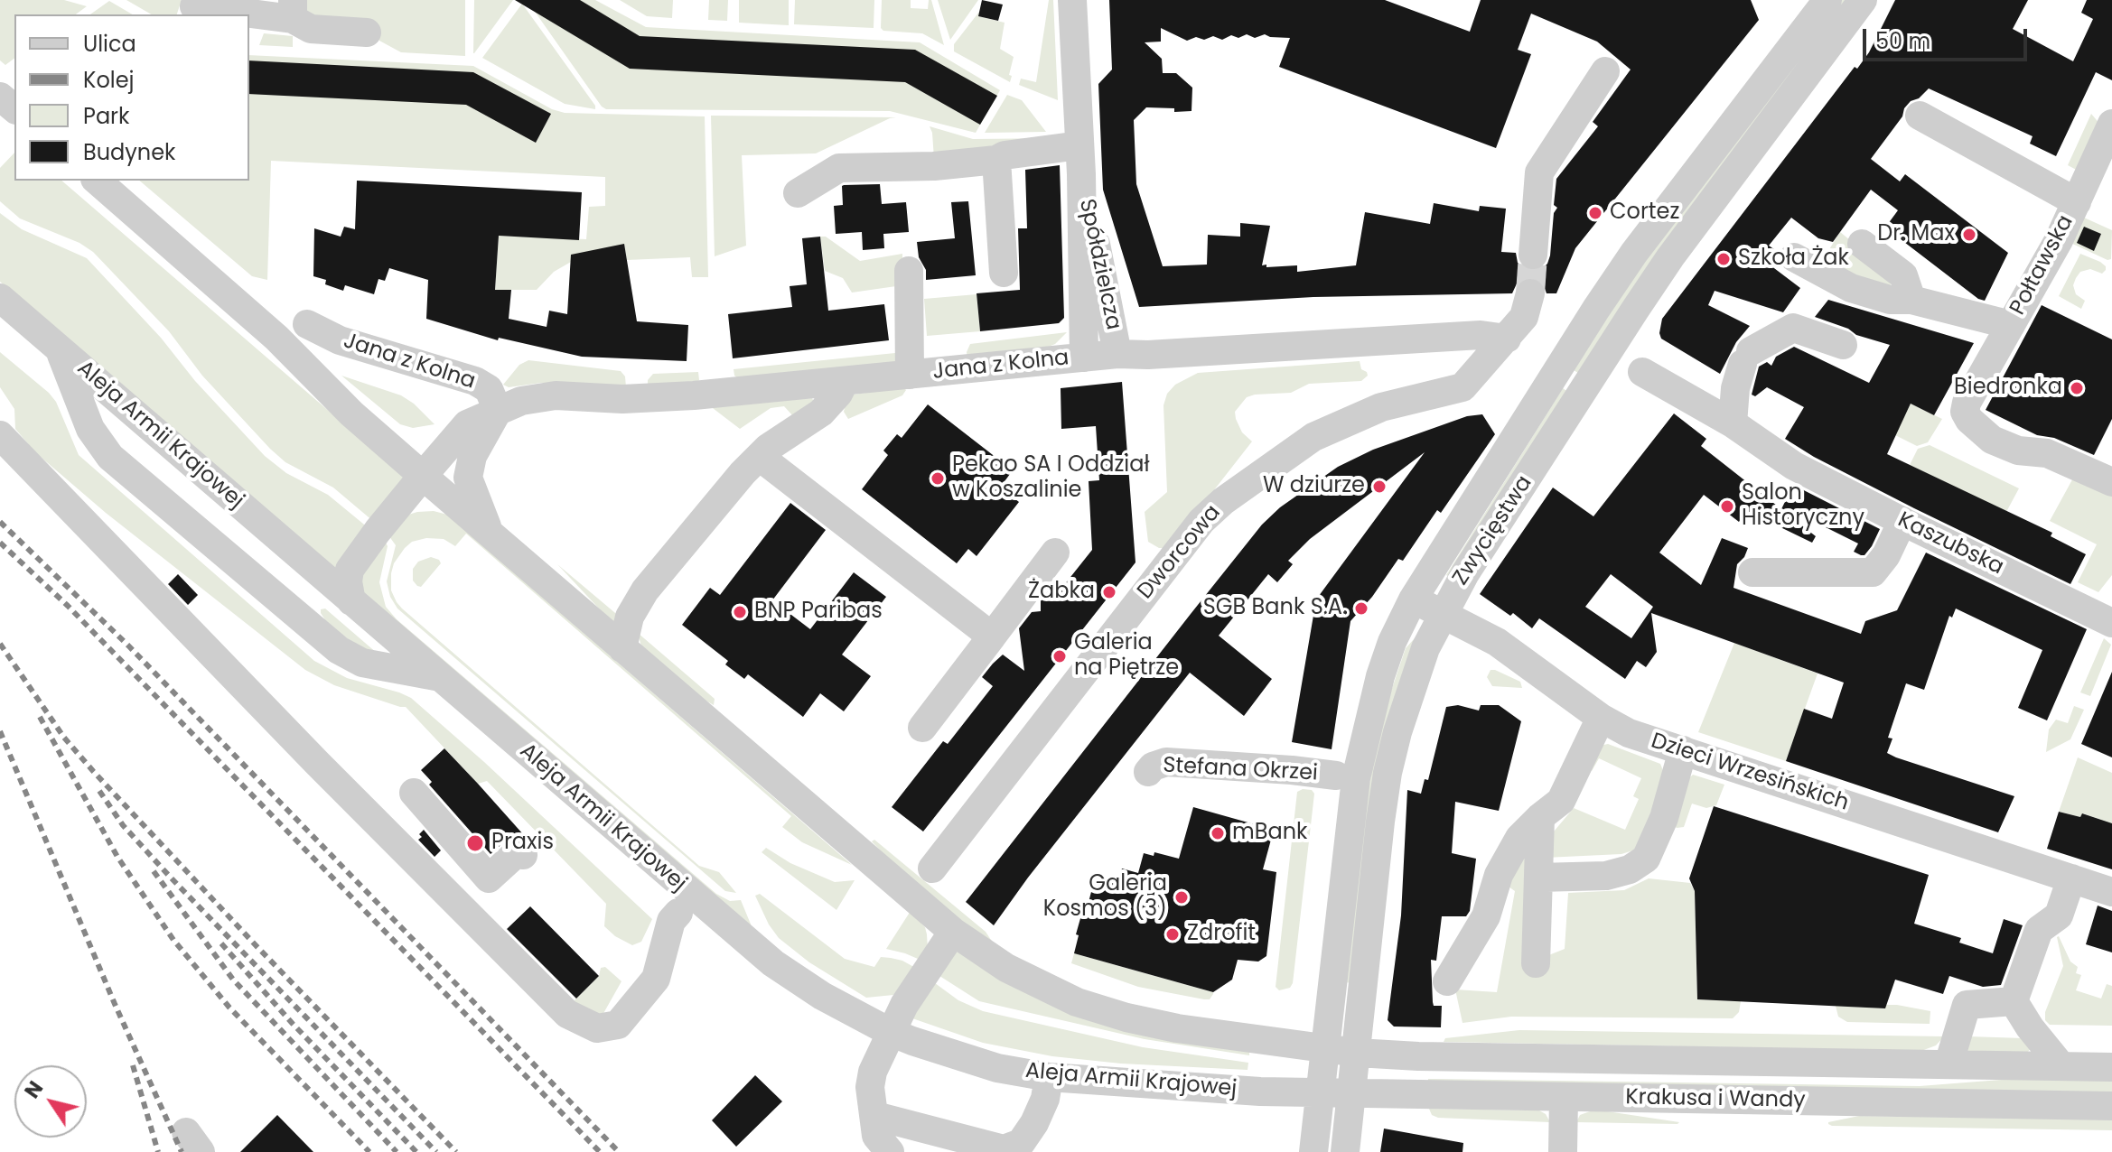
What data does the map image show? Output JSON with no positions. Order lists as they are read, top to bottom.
{
  "streets": {
    "street": [
      "Spółdzielcza",
      "Połtawska",
      "Jana z Kolna",
      "Aleja Armii Krajowej",
      "Zwycięstwa",
      "Kaszubska",
      "Dworcowa",
      "Stefana Okrzei",
      "Dzieci Wrzesińskich",
      "Krakusa i Wandy"
    ]
  },
  "crossings": [
    ["Spółdzielcza", "Jana z Kolna"],
    ["Jana z Kolna", "Aleja Armii Krajowej"],
    ["Jana z Kolna", "Dworcowa"],
    ["Aleja Armii Krajowej", "Zwycięstwa"],
    ["Aleja Armii Krajowej", "Krakusa i Wandy"],
    ["Zwycięstwa", "Dzieci Wrzesińskich"],
    ["Zwycięstwa", "Krakusa i Wandy"]
  ],
  "places": [
    "Cortez",
    "Dr. Max",
    "Szkoła Żak",
    "Biedronka",
    "Pekao SA I Oddział w Koszalinie",
    "W dziurze",
    "Salon Historyczny",
    "Żabka",
    "SGB Bank S.A.",
    "BNP Paribas",
    "Galeria na Piętrze",
    "mBank",
    "Praxis",
    "Galeria Kosmos (3)",
    "Zdrofit"
  ],
  "legend": [
    "Ulica",
    "Kolej",
    "Park",
    "Budynek"
  ],
  "scale_bar": "50 m",
  "north": "top left"
}
